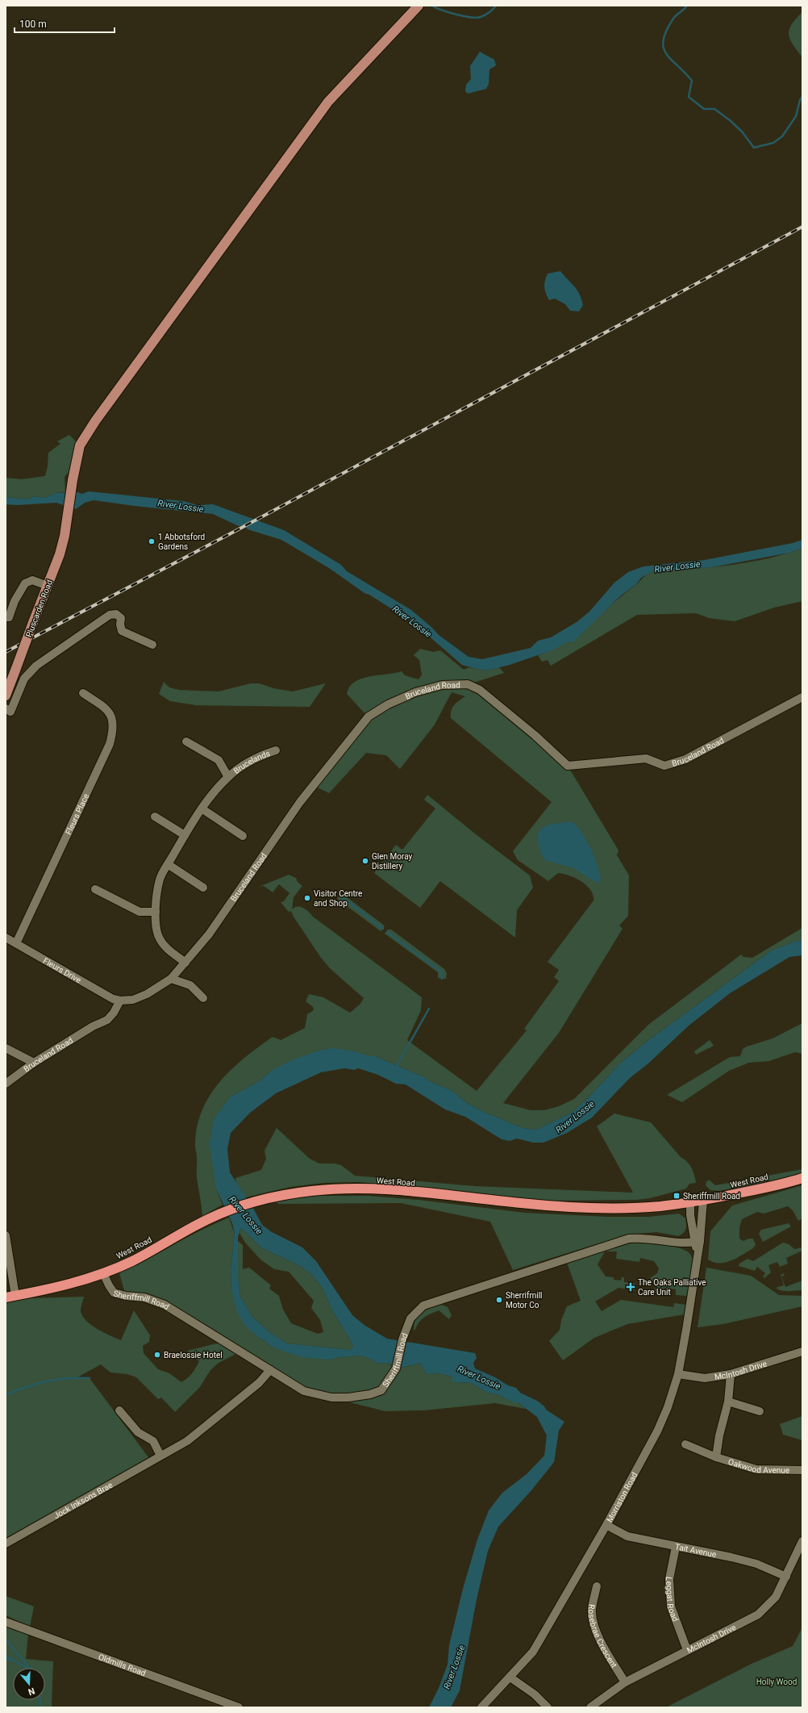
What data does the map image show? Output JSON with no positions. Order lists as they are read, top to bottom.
{
  "streets": {
    "highway": ["West Road"],
    "main road": ["Pluscarden Road"],
    "street": [
      "Bruceland Road",
      "Brucelands",
      "Fleurs Place",
      "Fleurs Drive",
      "Sheriffmill Road",
      "McIntosh Drive",
      "Oakwood Avenue",
      "Morriston Road",
      "Jock Inksons Brae",
      "Tait Avenue",
      "Leggat Road",
      "Rosebrae Crescent",
      "Oldmills Road"
    ]
  },
  "crossings": [
    ["Bruceland Road", "Brucelands"],
    ["Bruceland Road", "Fleurs Drive"],
    ["Fleurs Place", "Fleurs Drive"],
    ["West Road", "Sheriffmill Road"],
    ["West Road", "Morriston Road"],
    ["Sheriffmill Road", "Morriston Road"],
    ["Sheriffmill Road", "Jock Inksons Brae"],
    ["McIntosh Drive", "Morriston Road"],
    ["McIntosh Drive", "Tait Avenue"],
    ["McIntosh Drive", "Leggat Road"],
    ["McIntosh Drive", "Rosebrae Crescent"],
    ["Morriston Road", "Tait Avenue"],
    ["Tait Avenue", "Leggat Road"]
  ],
  "water": ["River Lossie"],
  "parks": ["Holly Wood"],
  "places": {
    "other": [
      "1 Abbotsford Gardens",
      "Glen Moray Distillery",
      "Visitor Centre and Shop",
      "Sherrifmill Motor Co",
      "Braelossie Hotel"
    ],
    "transit": ["Sheriffmill Road"],
    "health": ["The Oaks Palliative Care Unit"]
  },
  "scale_bar": "100 m",
  "north": "bottom"
}
